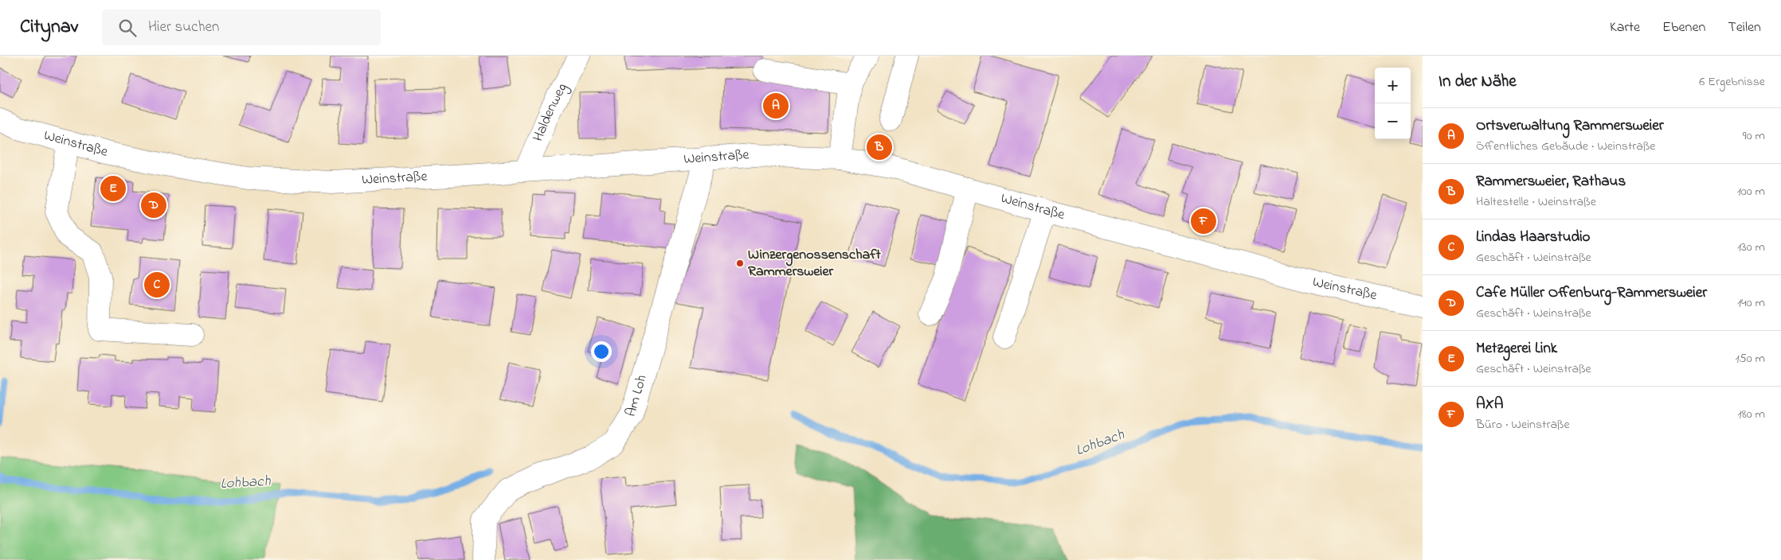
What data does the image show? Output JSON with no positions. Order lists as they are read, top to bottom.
{
  "streets": {
    "street": ["Haldenweg", "Weinstraße", "Am Loh"]
  },
  "crossings": [
    ["Haldenweg", "Weinstraße"],
    ["Weinstraße", "Am Loh"]
  ],
  "water": ["Lohbach"],
  "places": ["Winzergenossenschaft Rammersweier"],
  "page": {
    "header": "Citynav",
    "search": "Hier suchen",
    "nav": ["Karte", "Ebenen", "Teilen"],
    "heading": ["In der Nähe", "6 Ergebnisse"],
    "map_buttons": ["+", "−"],
    "pins": [
      "A",
      "B",
      "E",
      "D",
      "F",
      "C"
    ],
    "list": [
      {
        "mark": "A",
        "name": "Ortsverwaltung Rammersweier",
        "note": "Öffentliches Gebäude · Weinstraße",
        "value": "90 m"
      },
      {
        "mark": "B",
        "name": "Rammersweier, Rathaus",
        "note": "Haltestelle · Weinstraße",
        "value": "100 m"
      },
      {
        "mark": "C",
        "name": "Lindas Haarstudio",
        "note": "Geschäft · Weinstraße",
        "value": "130 m"
      },
      {
        "mark": "D",
        "name": "Cafe Müller Offenburg-Rammersweier",
        "note": "Geschäft · Weinstraße",
        "value": "140 m"
      },
      {
        "mark": "E",
        "name": "Metzgerei Link",
        "note": "Geschäft · Weinstraße",
        "value": "150 m"
      },
      {
        "mark": "F",
        "name": "AXA",
        "note": "Büro · Weinstraße",
        "value": "180 m"
      }
    ]
  }
}
